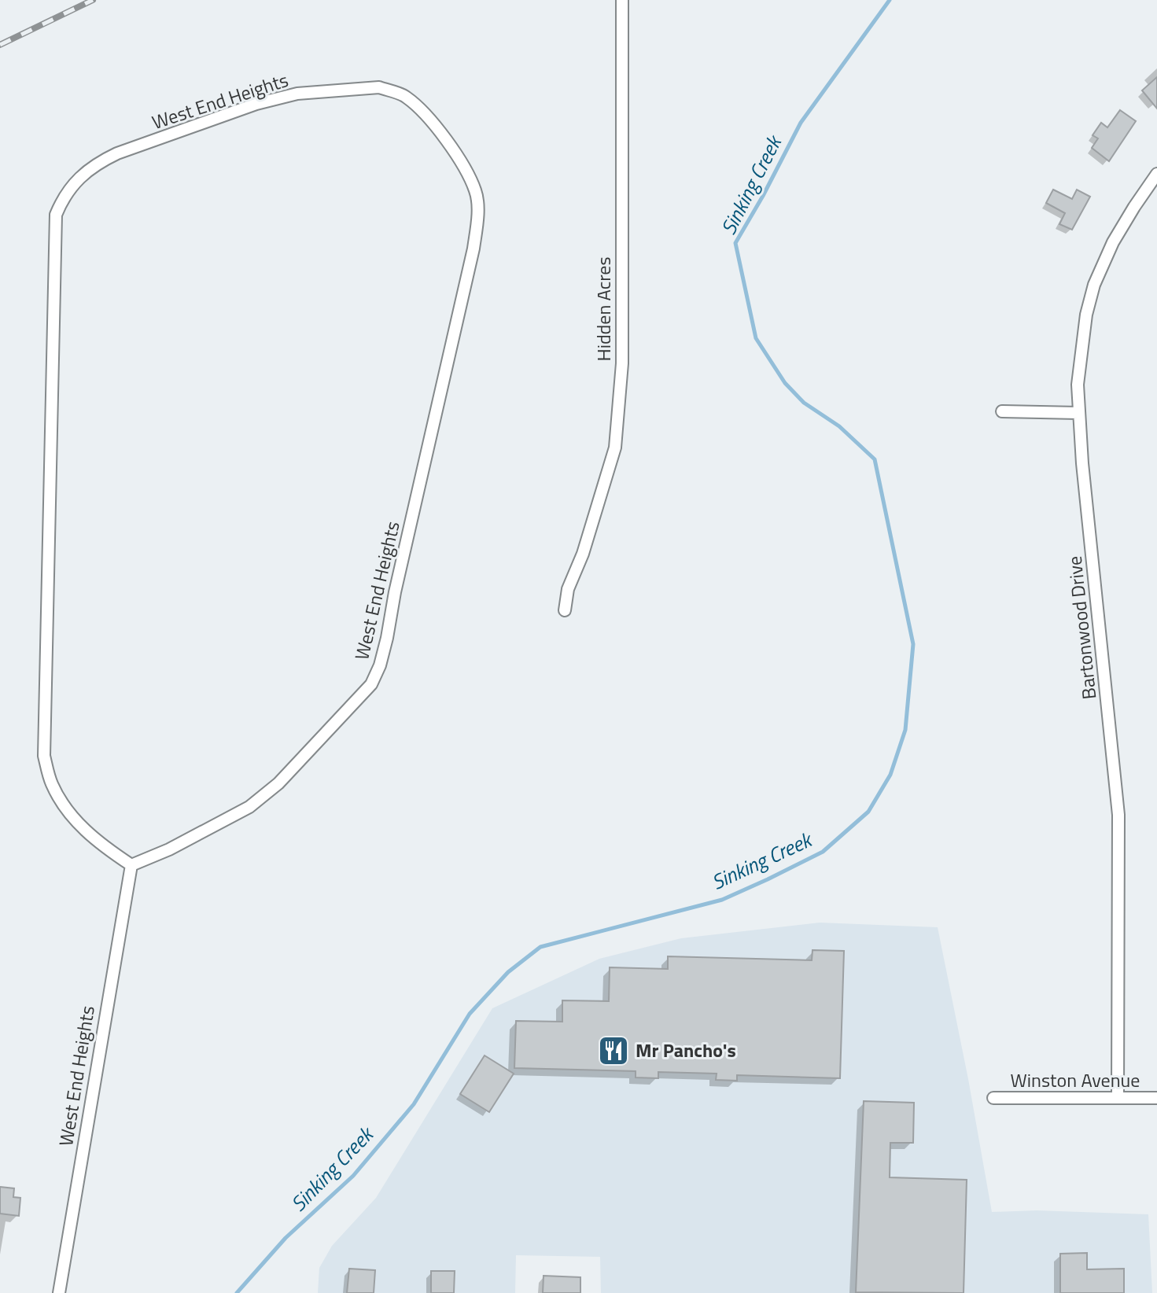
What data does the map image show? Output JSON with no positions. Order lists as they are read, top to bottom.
{
  "streets": {
    "street": [
      "West End Heights",
      "Hidden Acres",
      "Bartonwood Drive",
      "Winston Avenue"
    ]
  },
  "crossings": [
    ["Bartonwood Drive", "Winston Avenue"]
  ],
  "water": ["Sinking Creek"],
  "places": {
    "restaurant": ["Mr Pancho's"]
  }
}
